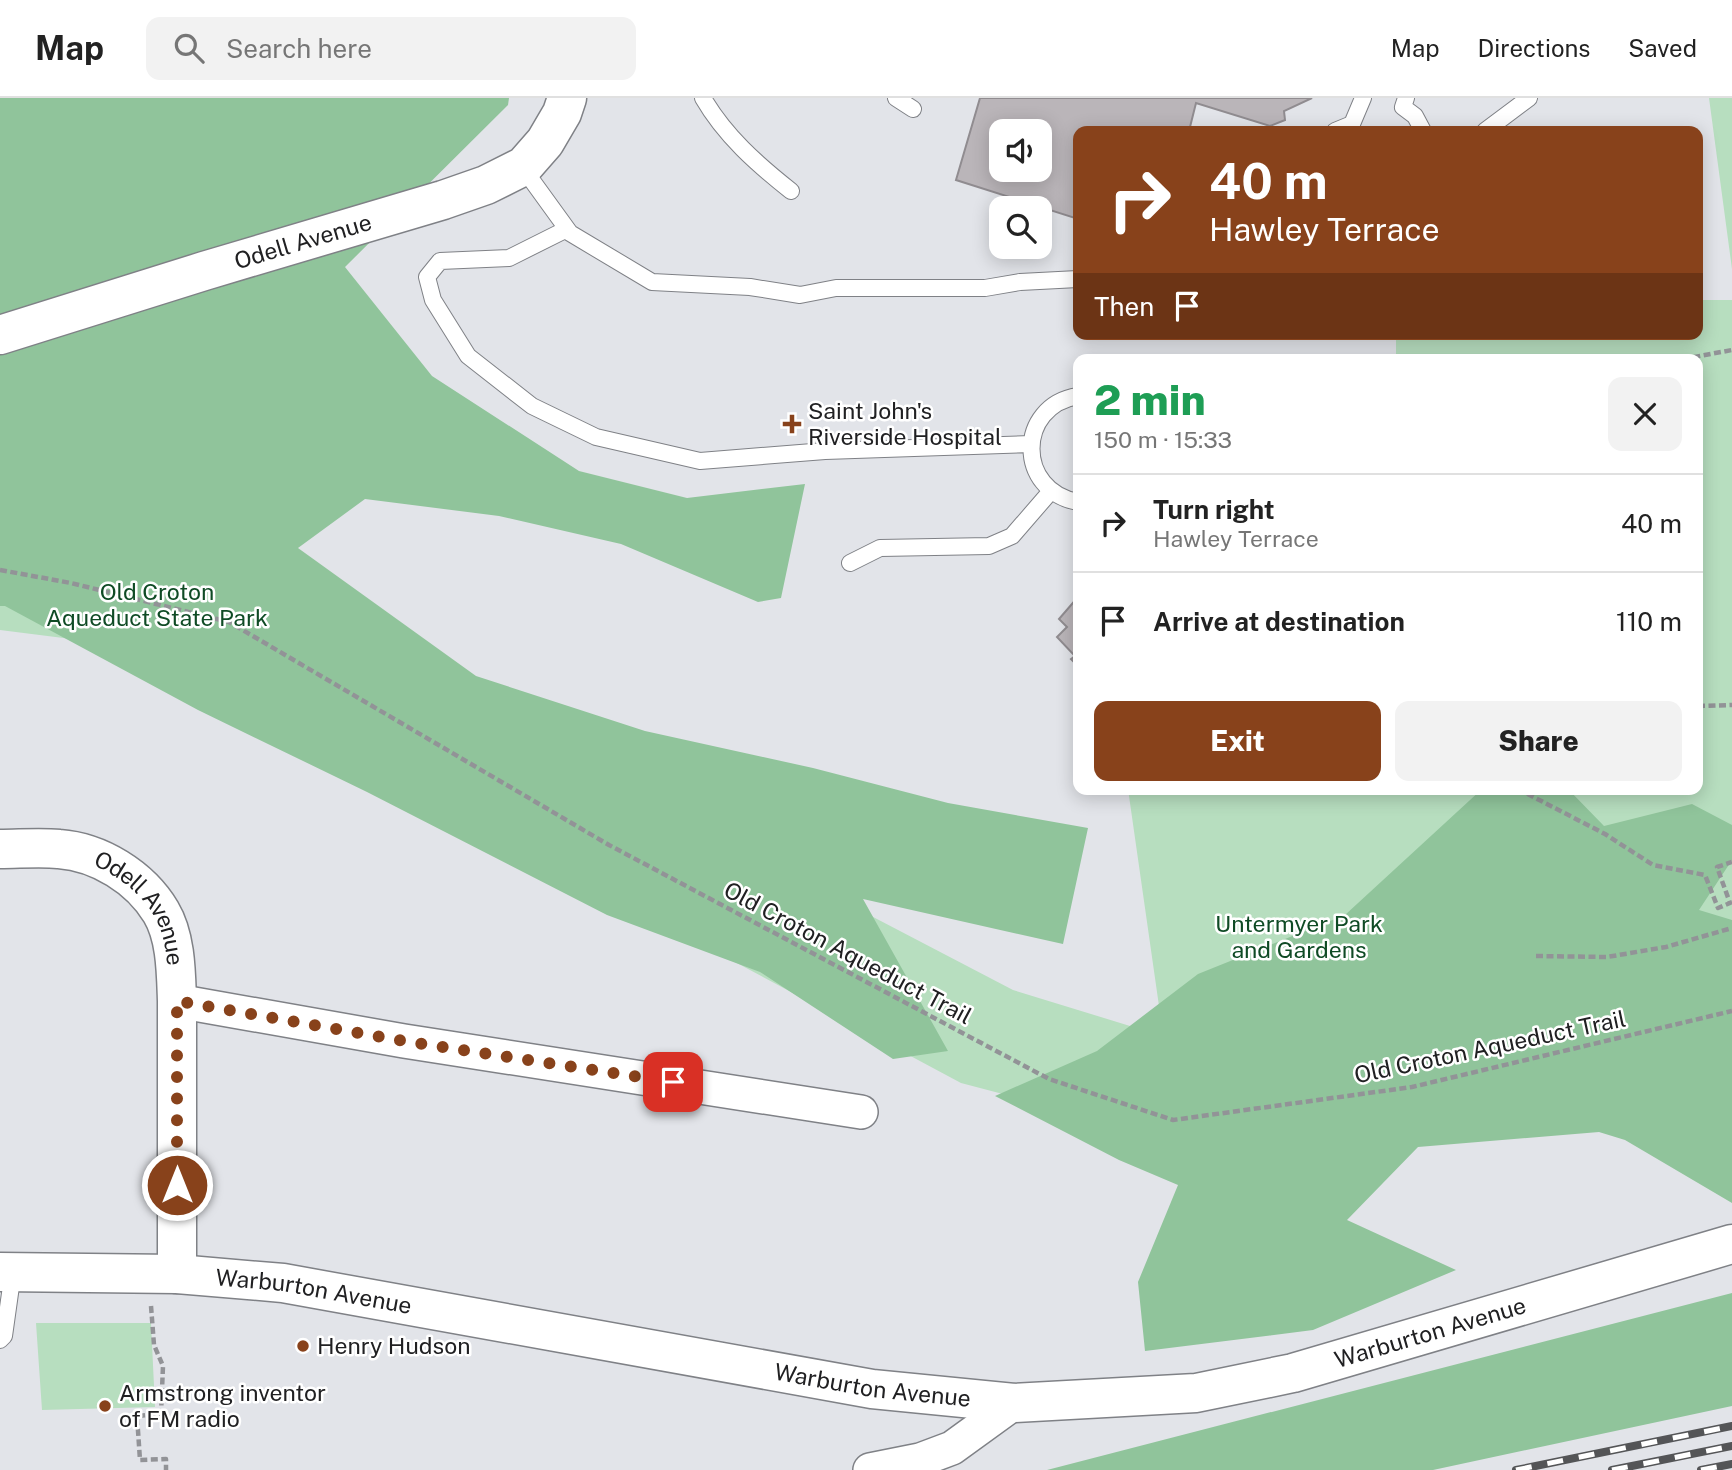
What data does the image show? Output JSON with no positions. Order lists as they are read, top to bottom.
{
  "streets": {
    "street": ["Odell Avenue", "Warburton Avenue"],
    "path": ["Old Croton Aqueduct Trail"]
  },
  "crossings": [
    ["Odell Avenue", "Warburton Avenue"]
  ],
  "parks": ["Old Croton Aqueduct State Park", "Untermyer Park and Gardens"],
  "places": {
    "health": ["Saint John's Riverside Hospital"],
    "other": ["Henry Hudson", "Armstrong inventor of FM radio"]
  },
  "page": {
    "header": "Map",
    "search": "Search here",
    "nav": ["Map", "Directions", "Saved"],
    "turn": ["40 m", "Hawley Terrace"],
    "then": "Then",
    "heading": ["2 min", "150 m · 15:33"],
    "list": [
      {
        "name": "Turn right",
        "note": "Hawley Terrace",
        "value": "40 m"
      },
      {
        "name": "Arrive at destination",
        "value": "110 m"
      }
    ],
    "buttons": ["Exit", "Share"]
  }
}
